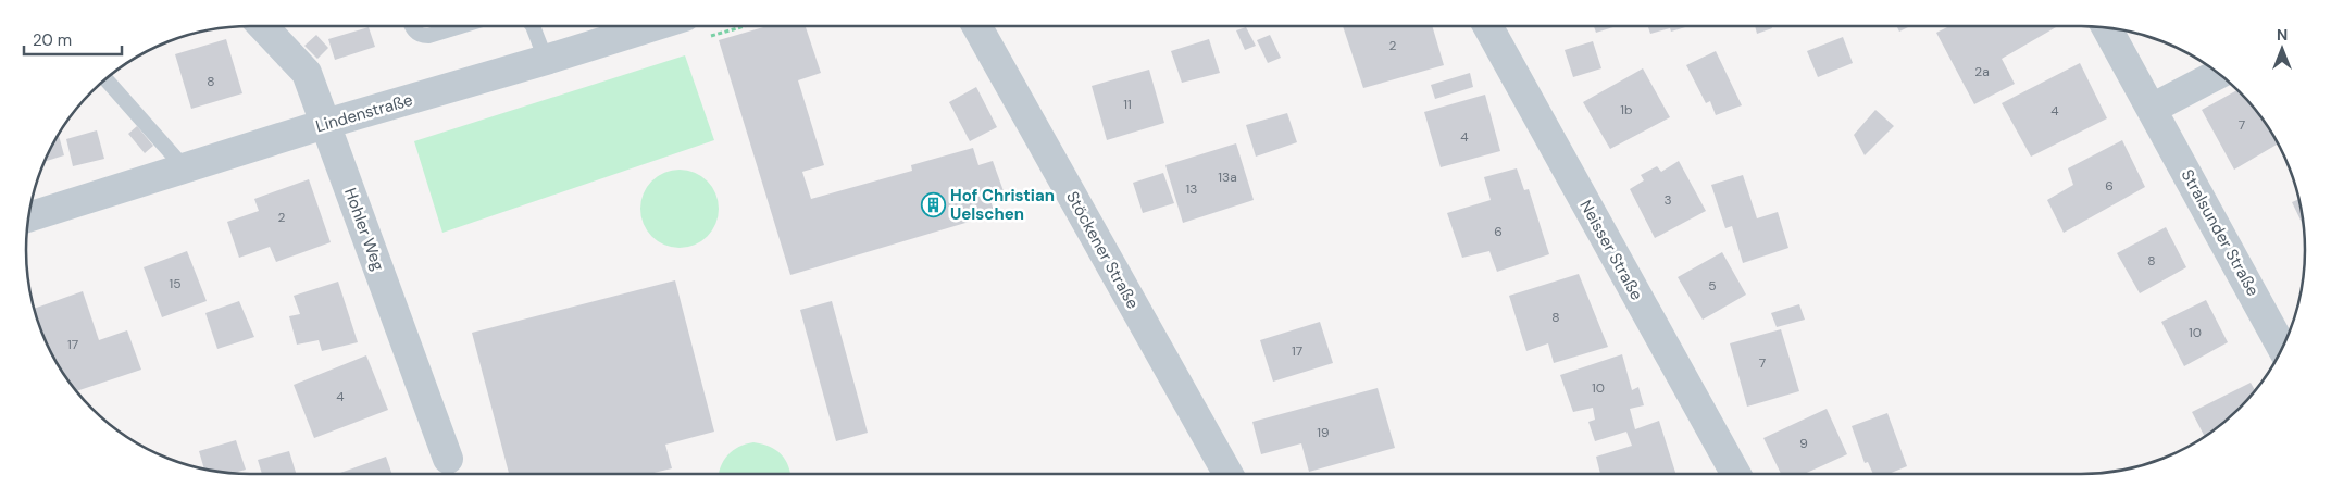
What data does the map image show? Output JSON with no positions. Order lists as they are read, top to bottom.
{
  "streets": {
    "street": [
      "Lindenstraße",
      "Hohler Weg",
      "Stralsunder Straße",
      "Stöckener Straße",
      "Neisser Straße"
    ]
  },
  "crossings": [
    ["Lindenstraße", "Hohler Weg"]
  ],
  "places": {
    "building": ["Hof Christian Uelschen"]
  },
  "house_numbers": [
    "2",
    "2a",
    "8",
    "11",
    "1b",
    "4",
    "7",
    "4",
    "13a",
    "6",
    "13",
    "3",
    "2",
    "6",
    "8",
    "15",
    "5",
    "8",
    "10",
    "17",
    "17",
    "7",
    "10",
    "4",
    "19",
    "9"
  ],
  "scale_bar": "20 m",
  "north": "top"
}
